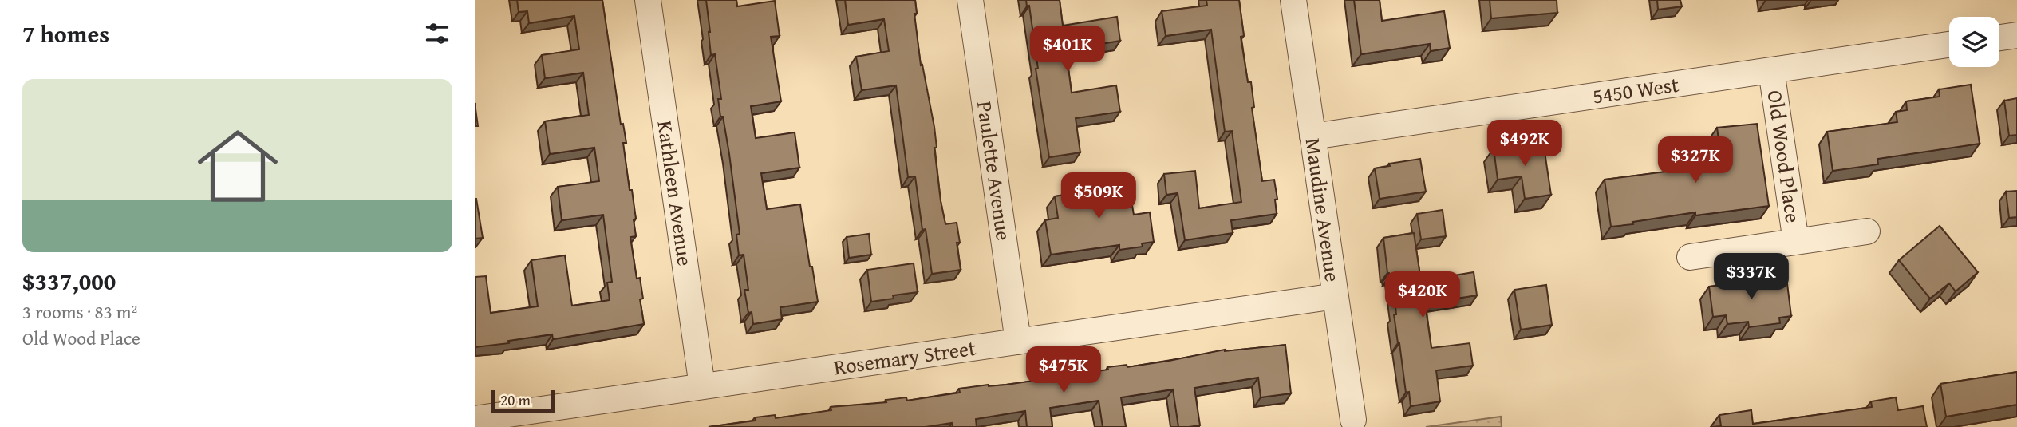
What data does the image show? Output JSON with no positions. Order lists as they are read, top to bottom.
{
  "streets": {
    "street": [
      "5450 West",
      "Old Wood Place",
      "Paulette Avenue",
      "Kathleen Avenue",
      "Maudine Avenue",
      "Rosemary Street"
    ]
  },
  "crossings": [
    ["5450 West", "Old Wood Place"],
    ["5450 West", "Maudine Avenue"],
    ["Paulette Avenue", "Rosemary Street"],
    ["Kathleen Avenue", "Rosemary Street"],
    ["Maudine Avenue", "Rosemary Street"]
  ],
  "scale_bar": "20 m",
  "page": {
    "heading": "7 homes",
    "price": [
      "$401K",
      "$492K",
      "$327K",
      "$509K",
      "$337K",
      "$420K",
      "$475K"
    ],
    "list": [
      {
        "name": "$337,000",
        "note": "3 rooms · 83 m² · Old Wood Place"
      }
    ],
    "scale": "20 m"
  }
}
